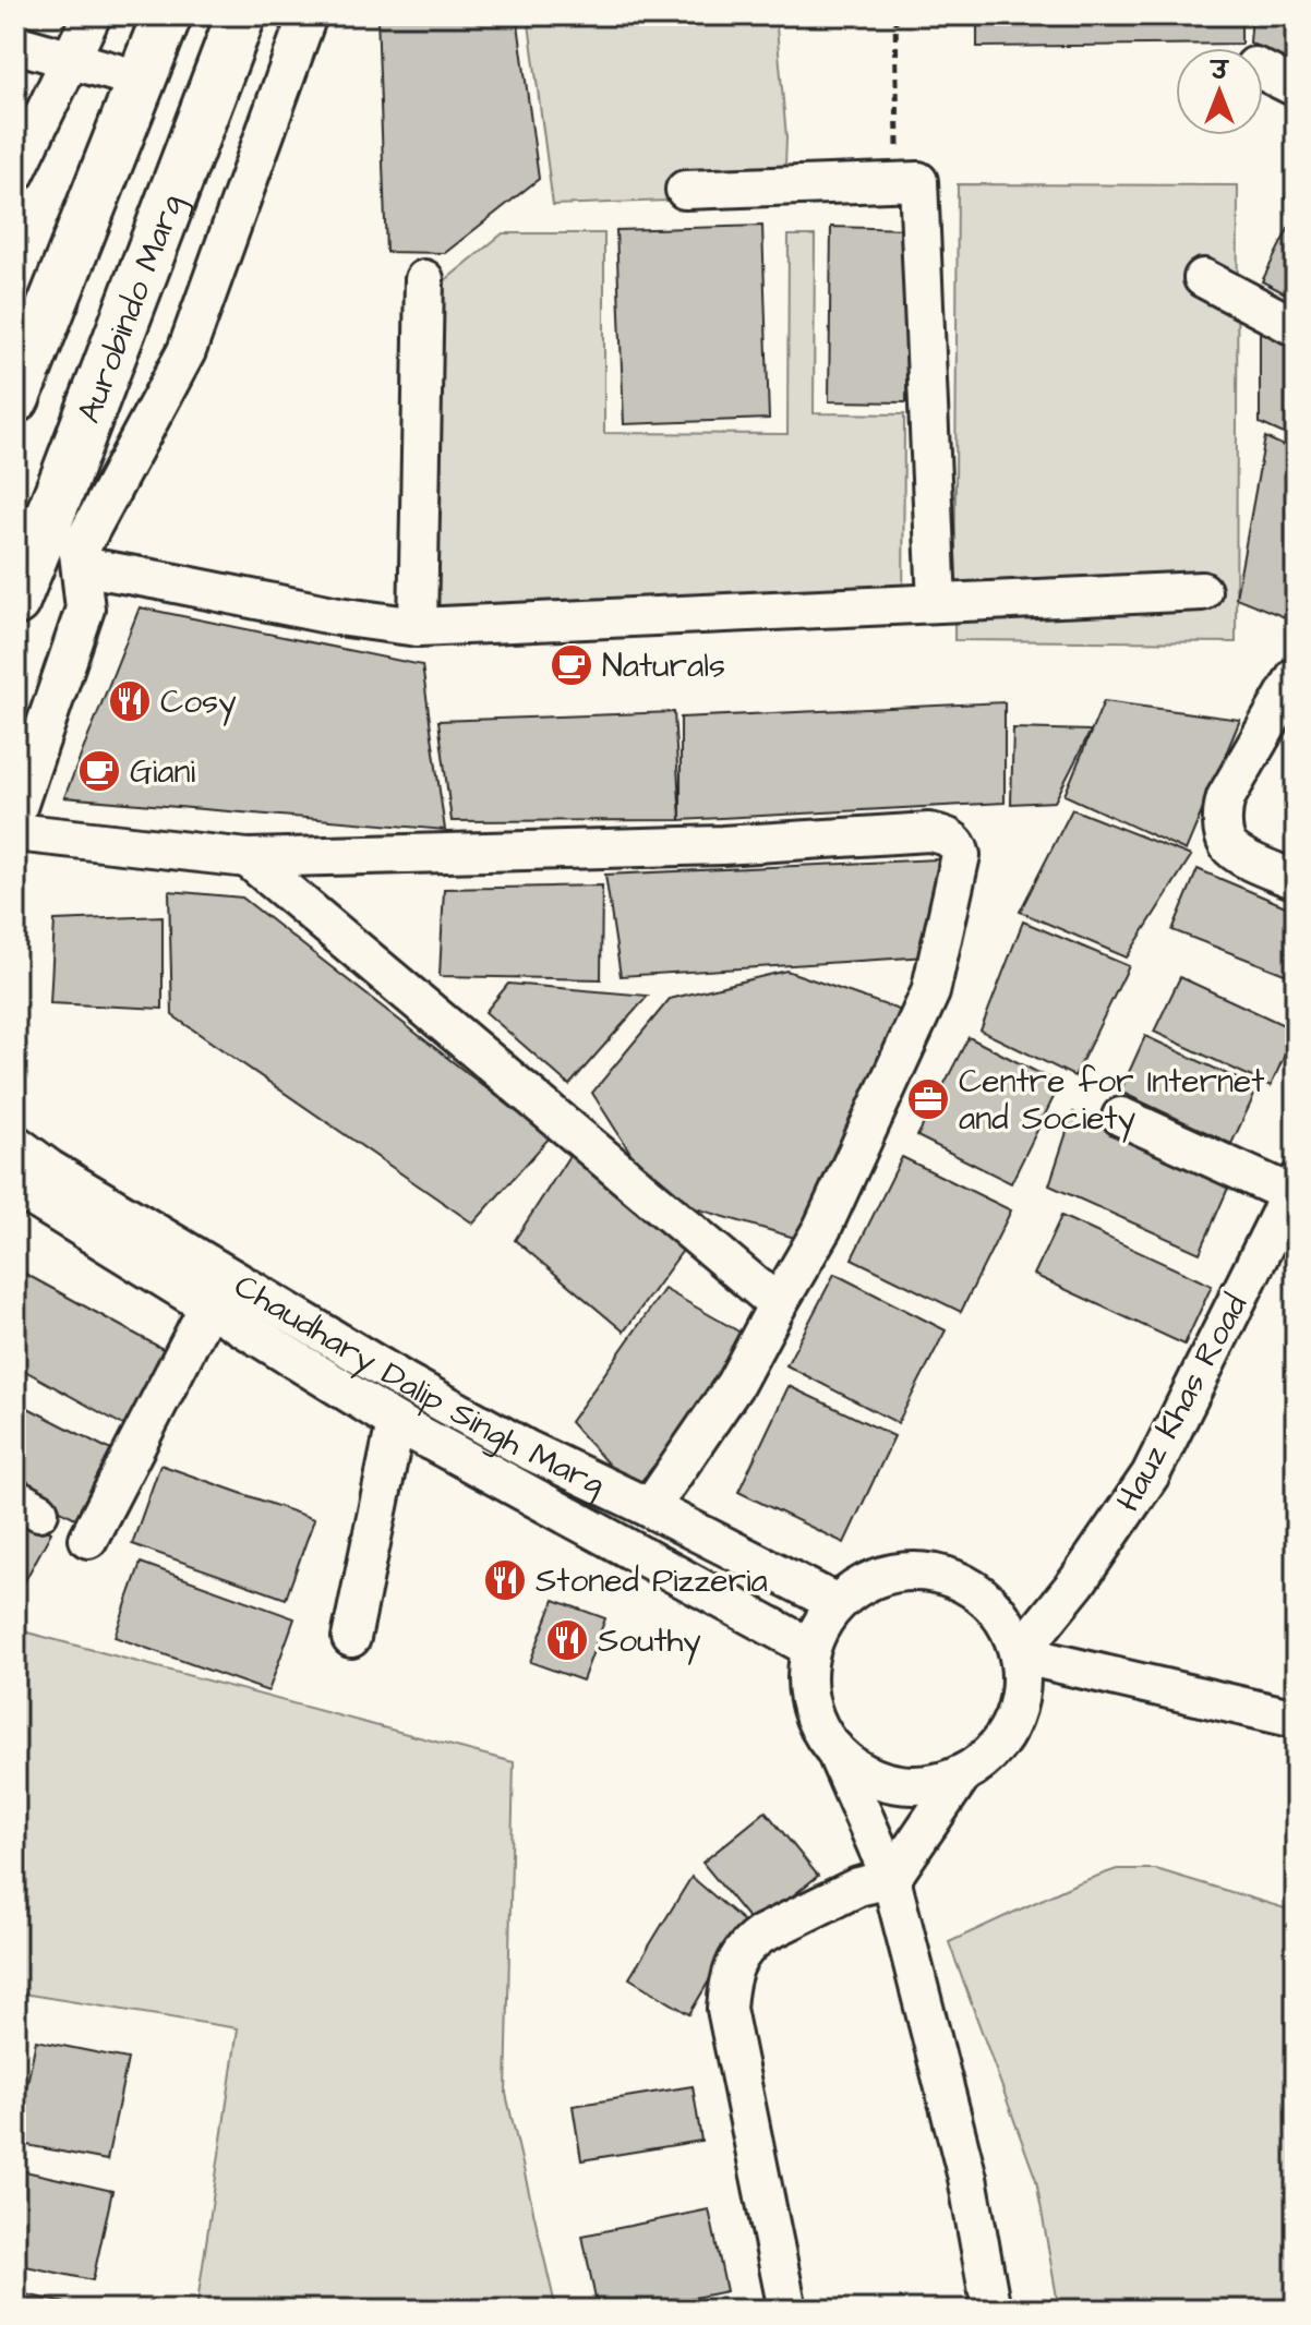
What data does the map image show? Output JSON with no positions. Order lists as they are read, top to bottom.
{
  "streets": {
    "highway": ["Aurobindo Marg"],
    "street": ["Chaudhary Dalip Singh Marg", "Hauz Khas Road"]
  },
  "crossings": [
    ["Chaudhary Dalip Singh Marg", "Hauz Khas Road"]
  ],
  "places": {
    "cafe": ["Naturals", "Giani"],
    "restaurant": ["Cosy", "Stoned Pizzeria", "Southy"],
    "office": ["Centre for Internet and Society"]
  },
  "north": "top"
}
